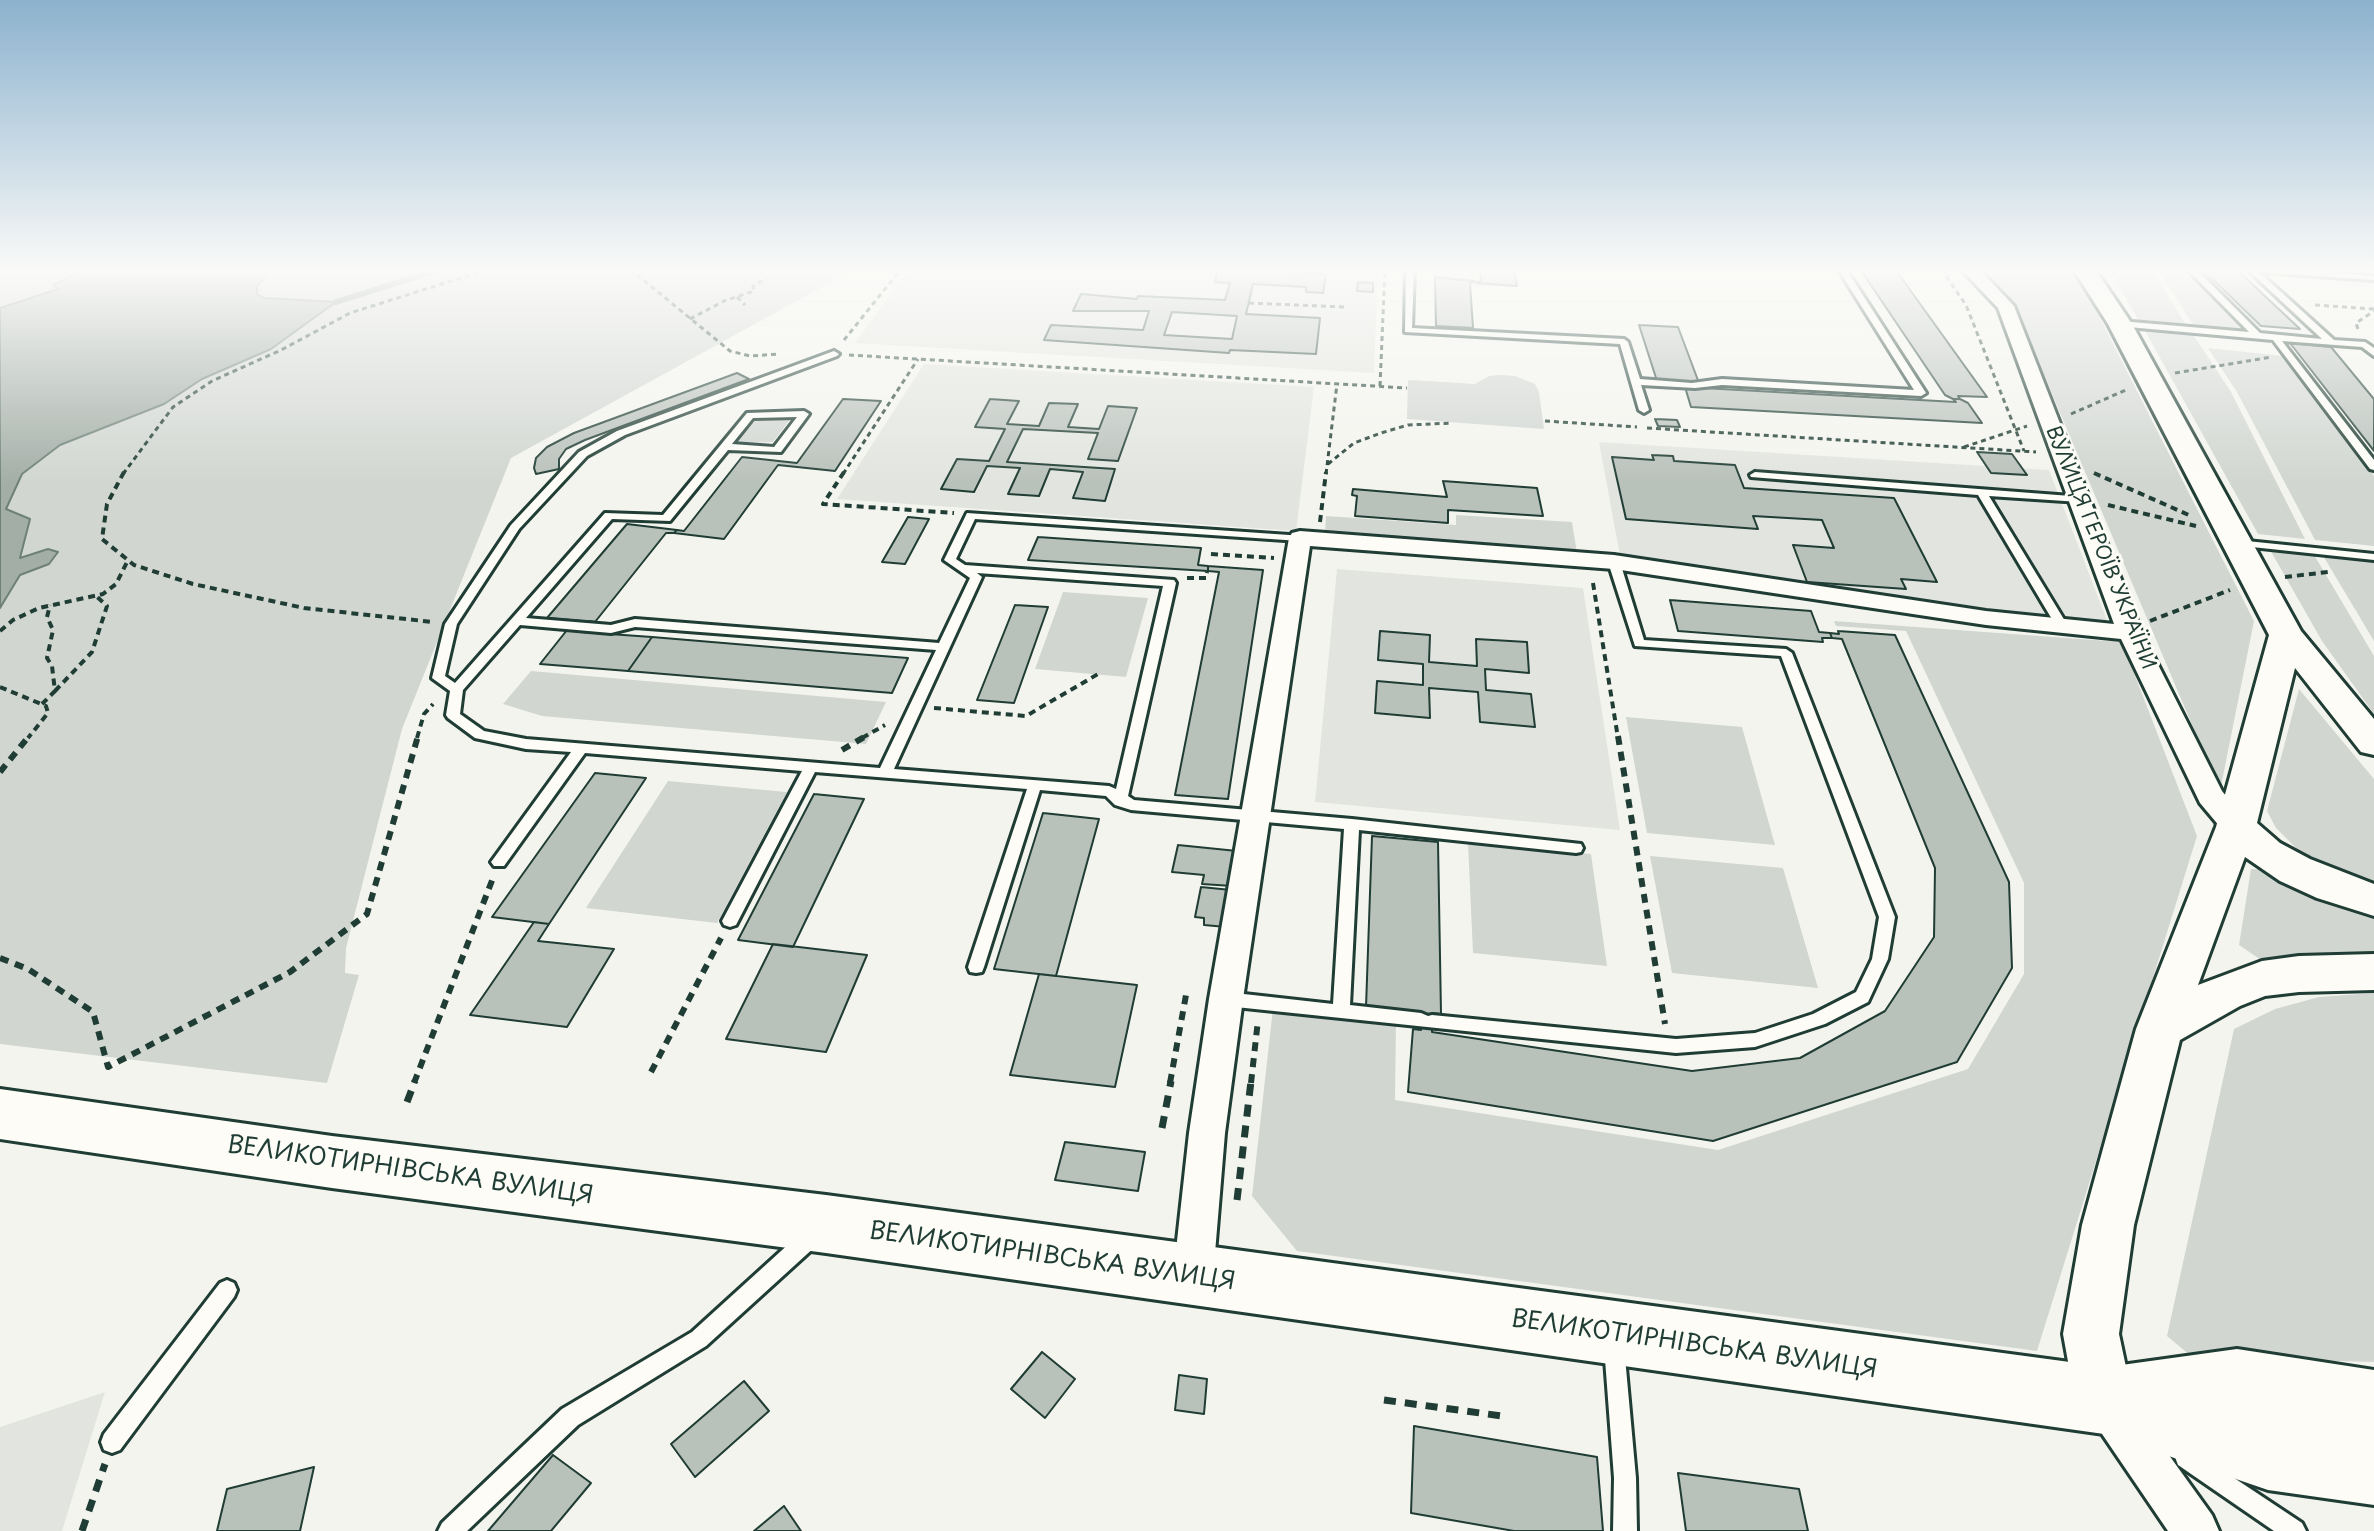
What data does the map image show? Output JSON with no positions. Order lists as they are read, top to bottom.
{
  "streets": {
    "main road": ["ВЕЛИКОТИРНІВСЬКА ВУЛИЦЯ"],
    "street": ["ВУЛИЦЯ ГЕРОЇВ УКРАЇНИ"]
  }
}
